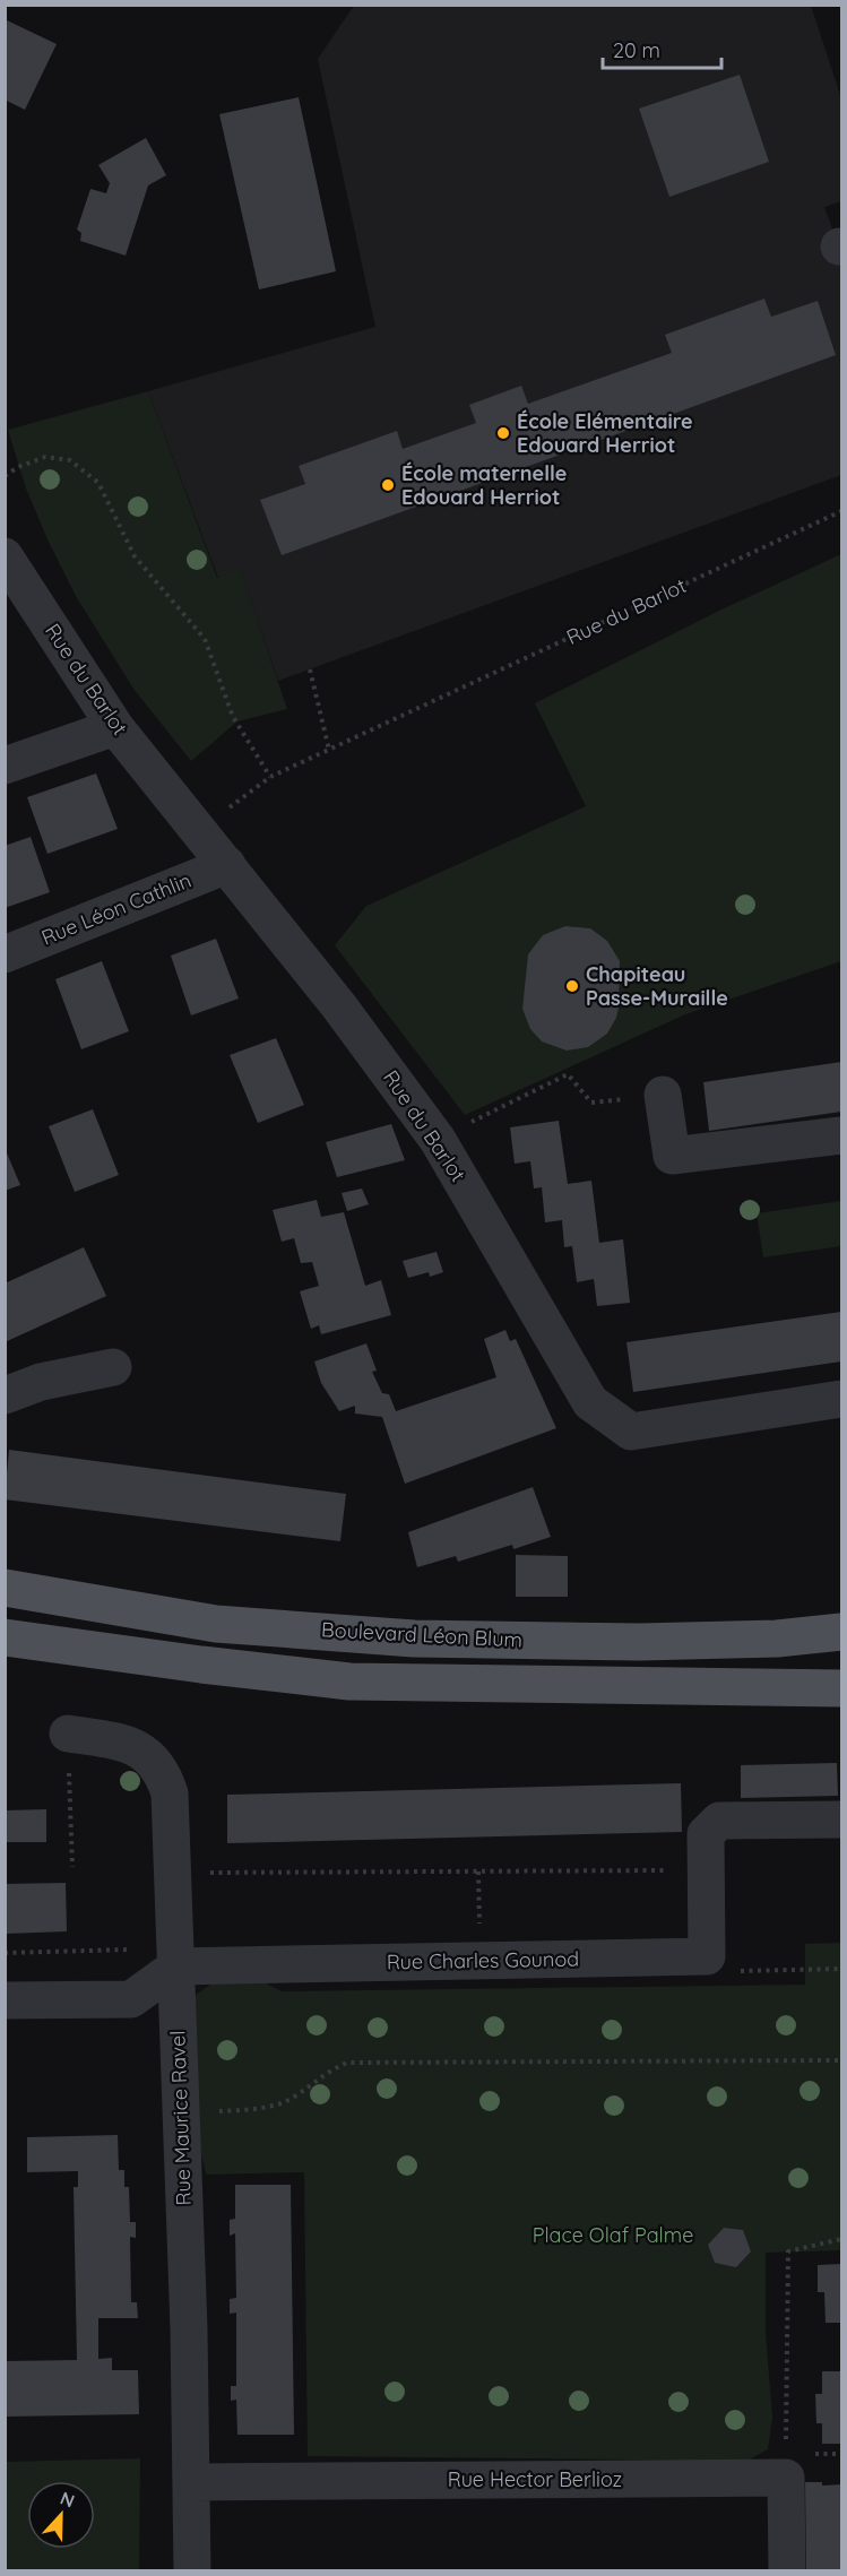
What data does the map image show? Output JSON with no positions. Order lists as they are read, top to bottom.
{
  "streets": {
    "main road": ["Boulevard Léon Blum"],
    "street": [
      "Rue du Barlot",
      "Rue Léon Cathlin",
      "Rue Charles Gounod",
      "Rue Maurice Ravel",
      "Rue Hector Berlioz"
    ]
  },
  "crossings": [
    ["Rue du Barlot", "Rue Léon Cathlin"],
    ["Rue Charles Gounod", "Rue Maurice Ravel"],
    ["Rue Maurice Ravel", "Rue Hector Berlioz"]
  ],
  "parks": ["Place Olaf Palme"],
  "places": ["École Elémentaire Edouard Herriot", "École maternelle Edouard Herriot", "Chapiteau Passe-Muraille"],
  "scale_bar": "20 m",
  "north": "top"
}
